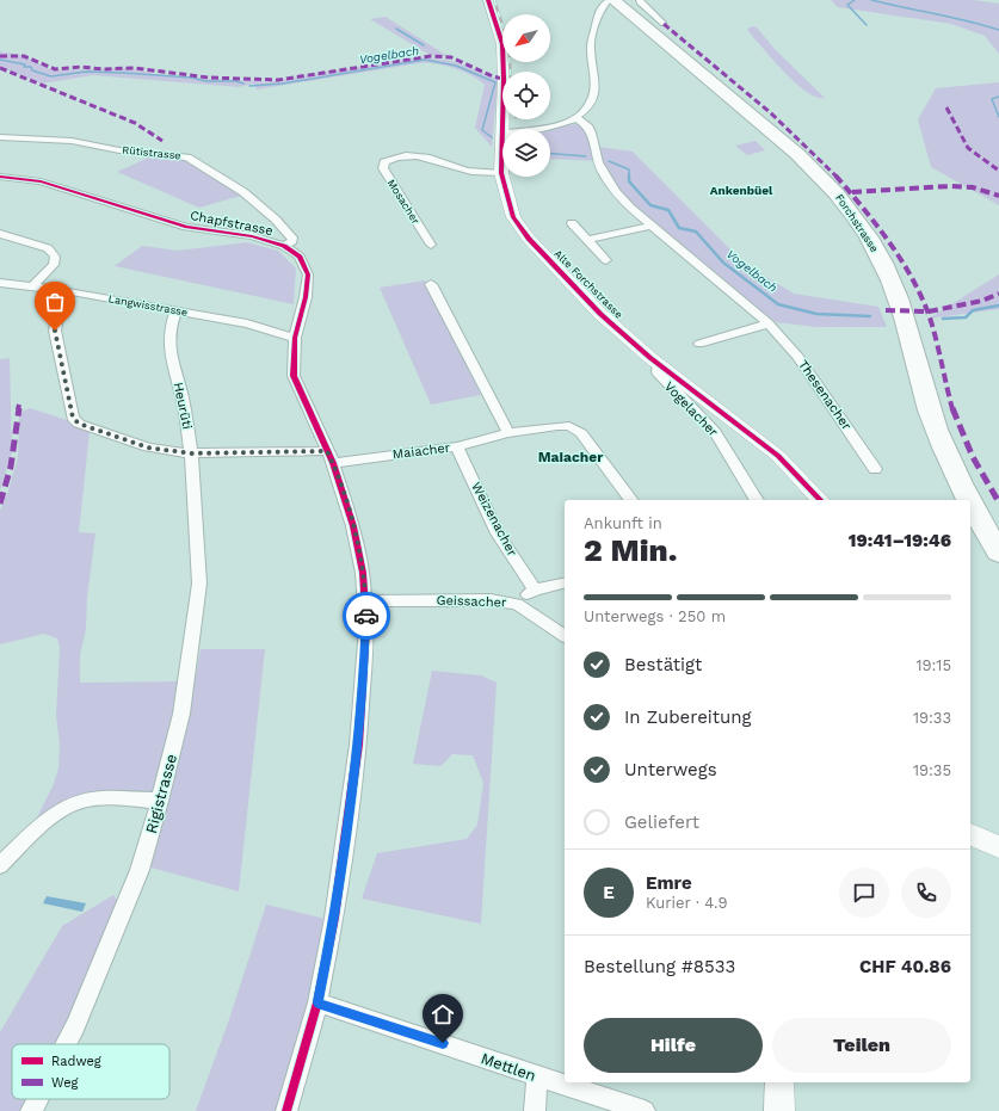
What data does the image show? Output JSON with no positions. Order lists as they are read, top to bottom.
{
  "streets": {
    "highway": ["Forchstrasse"],
    "street": [
      "Rütistrasse",
      "Mosacher",
      "Chapfstrasse",
      "Alte Forchstrasse",
      "Langwisstrasse",
      "Thesenacher",
      "Heurüti",
      "Vogelacher",
      "Maiacher",
      "Weizenacher",
      "Geissacher",
      "Rigistrasse",
      "Mettlen"
    ]
  },
  "crossings": [
    ["Rütistrasse", "Chapfstrasse"],
    ["Mosacher", "Alte Forchstrasse"],
    ["Chapfstrasse", "Langwisstrasse"],
    ["Chapfstrasse", "Maiacher"],
    ["Chapfstrasse", "Geissacher"],
    ["Chapfstrasse", "Mettlen"],
    ["Alte Forchstrasse", "Vogelacher"],
    ["Langwisstrasse", "Heurüti"],
    ["Heurüti", "Rigistrasse"],
    ["Maiacher", "Weizenacher"]
  ],
  "districts": ["Ankenbüel", "Maiacher"],
  "water": ["Vogelbach"],
  "legend": ["Radweg", "Weg"],
  "north": "bottom left",
  "page": {
    "heading": ["2 Min.", "Ankunft in", "19:41–19:46"],
    "panel": [
      "Emre",
      "Kurier · 4.9",
      "Bestellung #8533",
      "CHF 40.86"
    ],
    "bar": "Unterwegs · 250 m",
    "list": [
      ["Bestätigt", "19:15"],
      ["In Zubereitung", "19:33"],
      ["Unterwegs", "19:35"],
      "Geliefert"
    ],
    "round": "E",
    "buttons": ["Hilfe", "Teilen"]
  }
}
